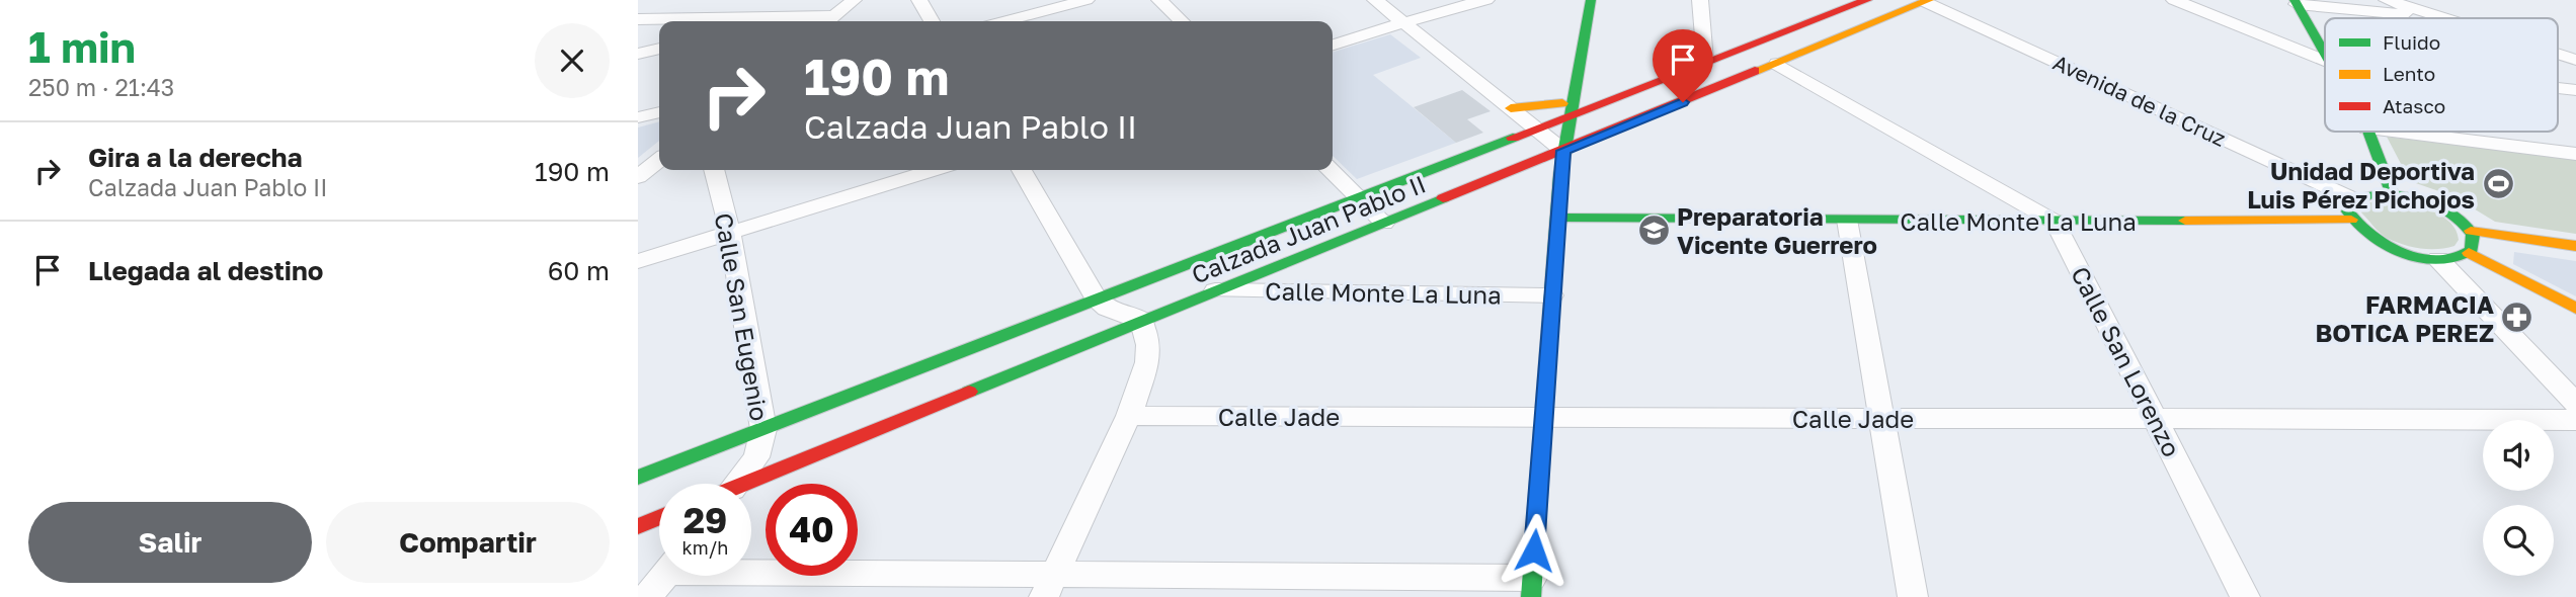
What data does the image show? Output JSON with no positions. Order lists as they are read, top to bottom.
{
  "streets": {
    "main road": ["Calle Monte La Luna", "Calzada Juan Pablo II"],
    "street": [
      "Avenida de la Cruz",
      "Calle San Eugenio",
      "Calle San Lorenzo",
      "Calle Jade"
    ]
  },
  "crossings": [
    ["Avenida de la Cruz", "Calzada Juan Pablo II"],
    ["Calle Monte La Luna", "Calzada Juan Pablo II"],
    ["Calle Monte La Luna", "Calle San Lorenzo"],
    ["Calzada Juan Pablo II", "Calle San Eugenio"],
    ["Calle San Lorenzo", "Calle Jade"]
  ],
  "places": {
    "sports": ["Unidad Deportiva Luis Pérez Pichojos"],
    "school or university": ["Preparatoria Vicente Guerrero"],
    "pharmacy": ["FARMACIA BOTICA PEREZ"]
  },
  "legend": ["Fluido", "Lento", "Atasco"],
  "page": {
    "heading": ["1 min", "250 m · 21:43"],
    "turn": ["190 m", "Calzada Juan Pablo II"],
    "list": [
      {
        "name": "Gira a la derecha",
        "note": "Calzada Juan Pablo II",
        "value": "190 m"
      },
      {
        "name": "Llegada al destino",
        "value": "60 m"
      }
    ],
    "speed": "29 km/h",
    "limit": "40",
    "buttons": ["Salir", "Compartir"]
  }
}
